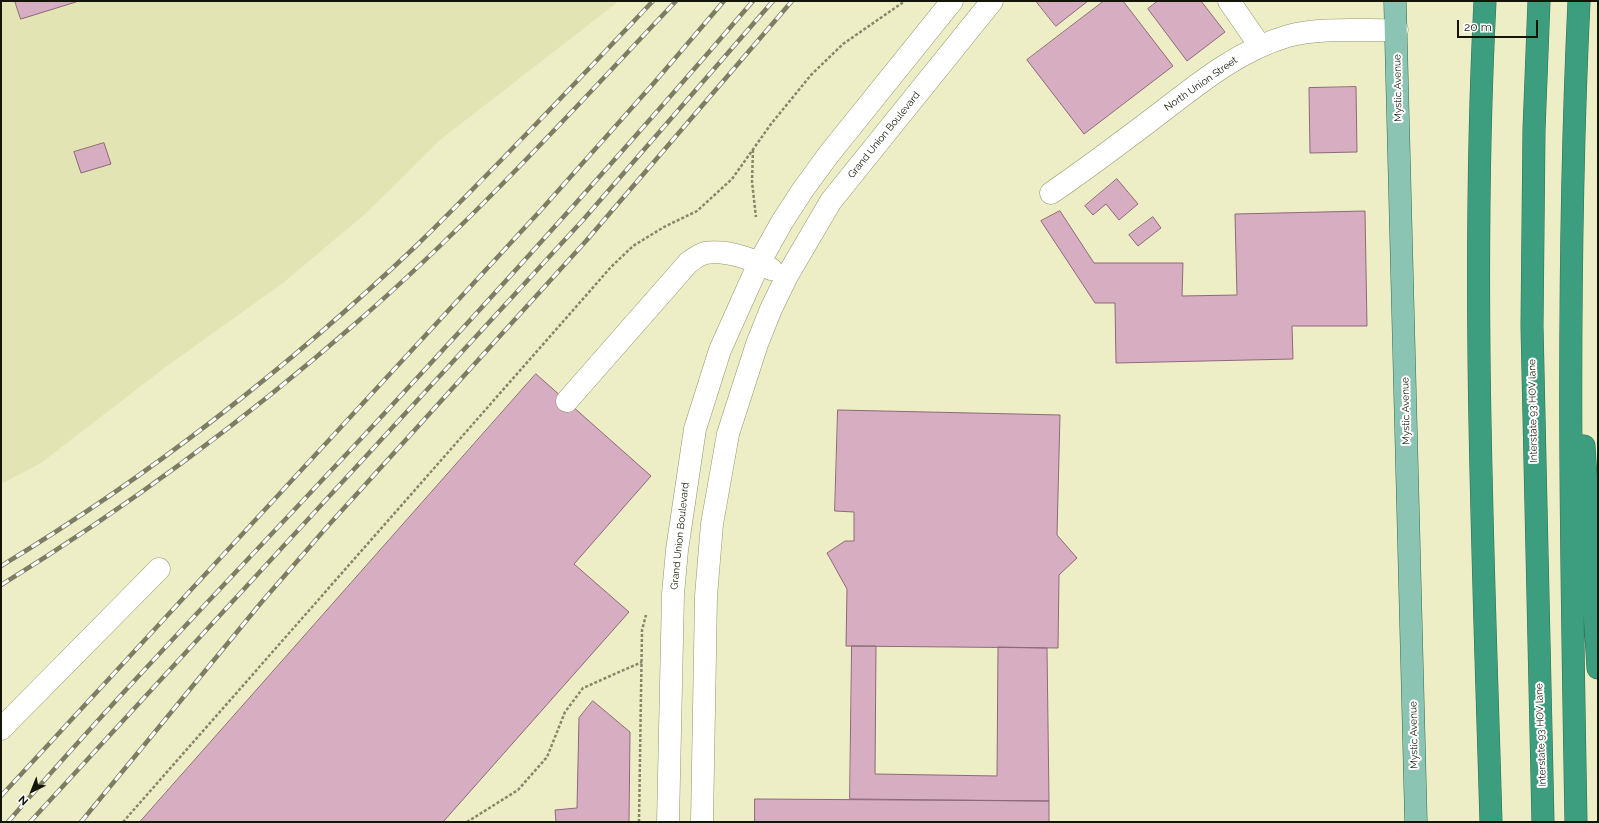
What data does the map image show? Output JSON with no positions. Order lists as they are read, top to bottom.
{
  "streets": {
    "highway": ["Interstate 93 HOV lane"],
    "main road": ["Mystic Avenue"],
    "street": ["North Union Street", "Grand Union Boulevard"]
  },
  "crossings": [
    ["North Union Street", "Mystic Avenue"]
  ],
  "scale_bar": "20 m",
  "north": "bottom left"
}
